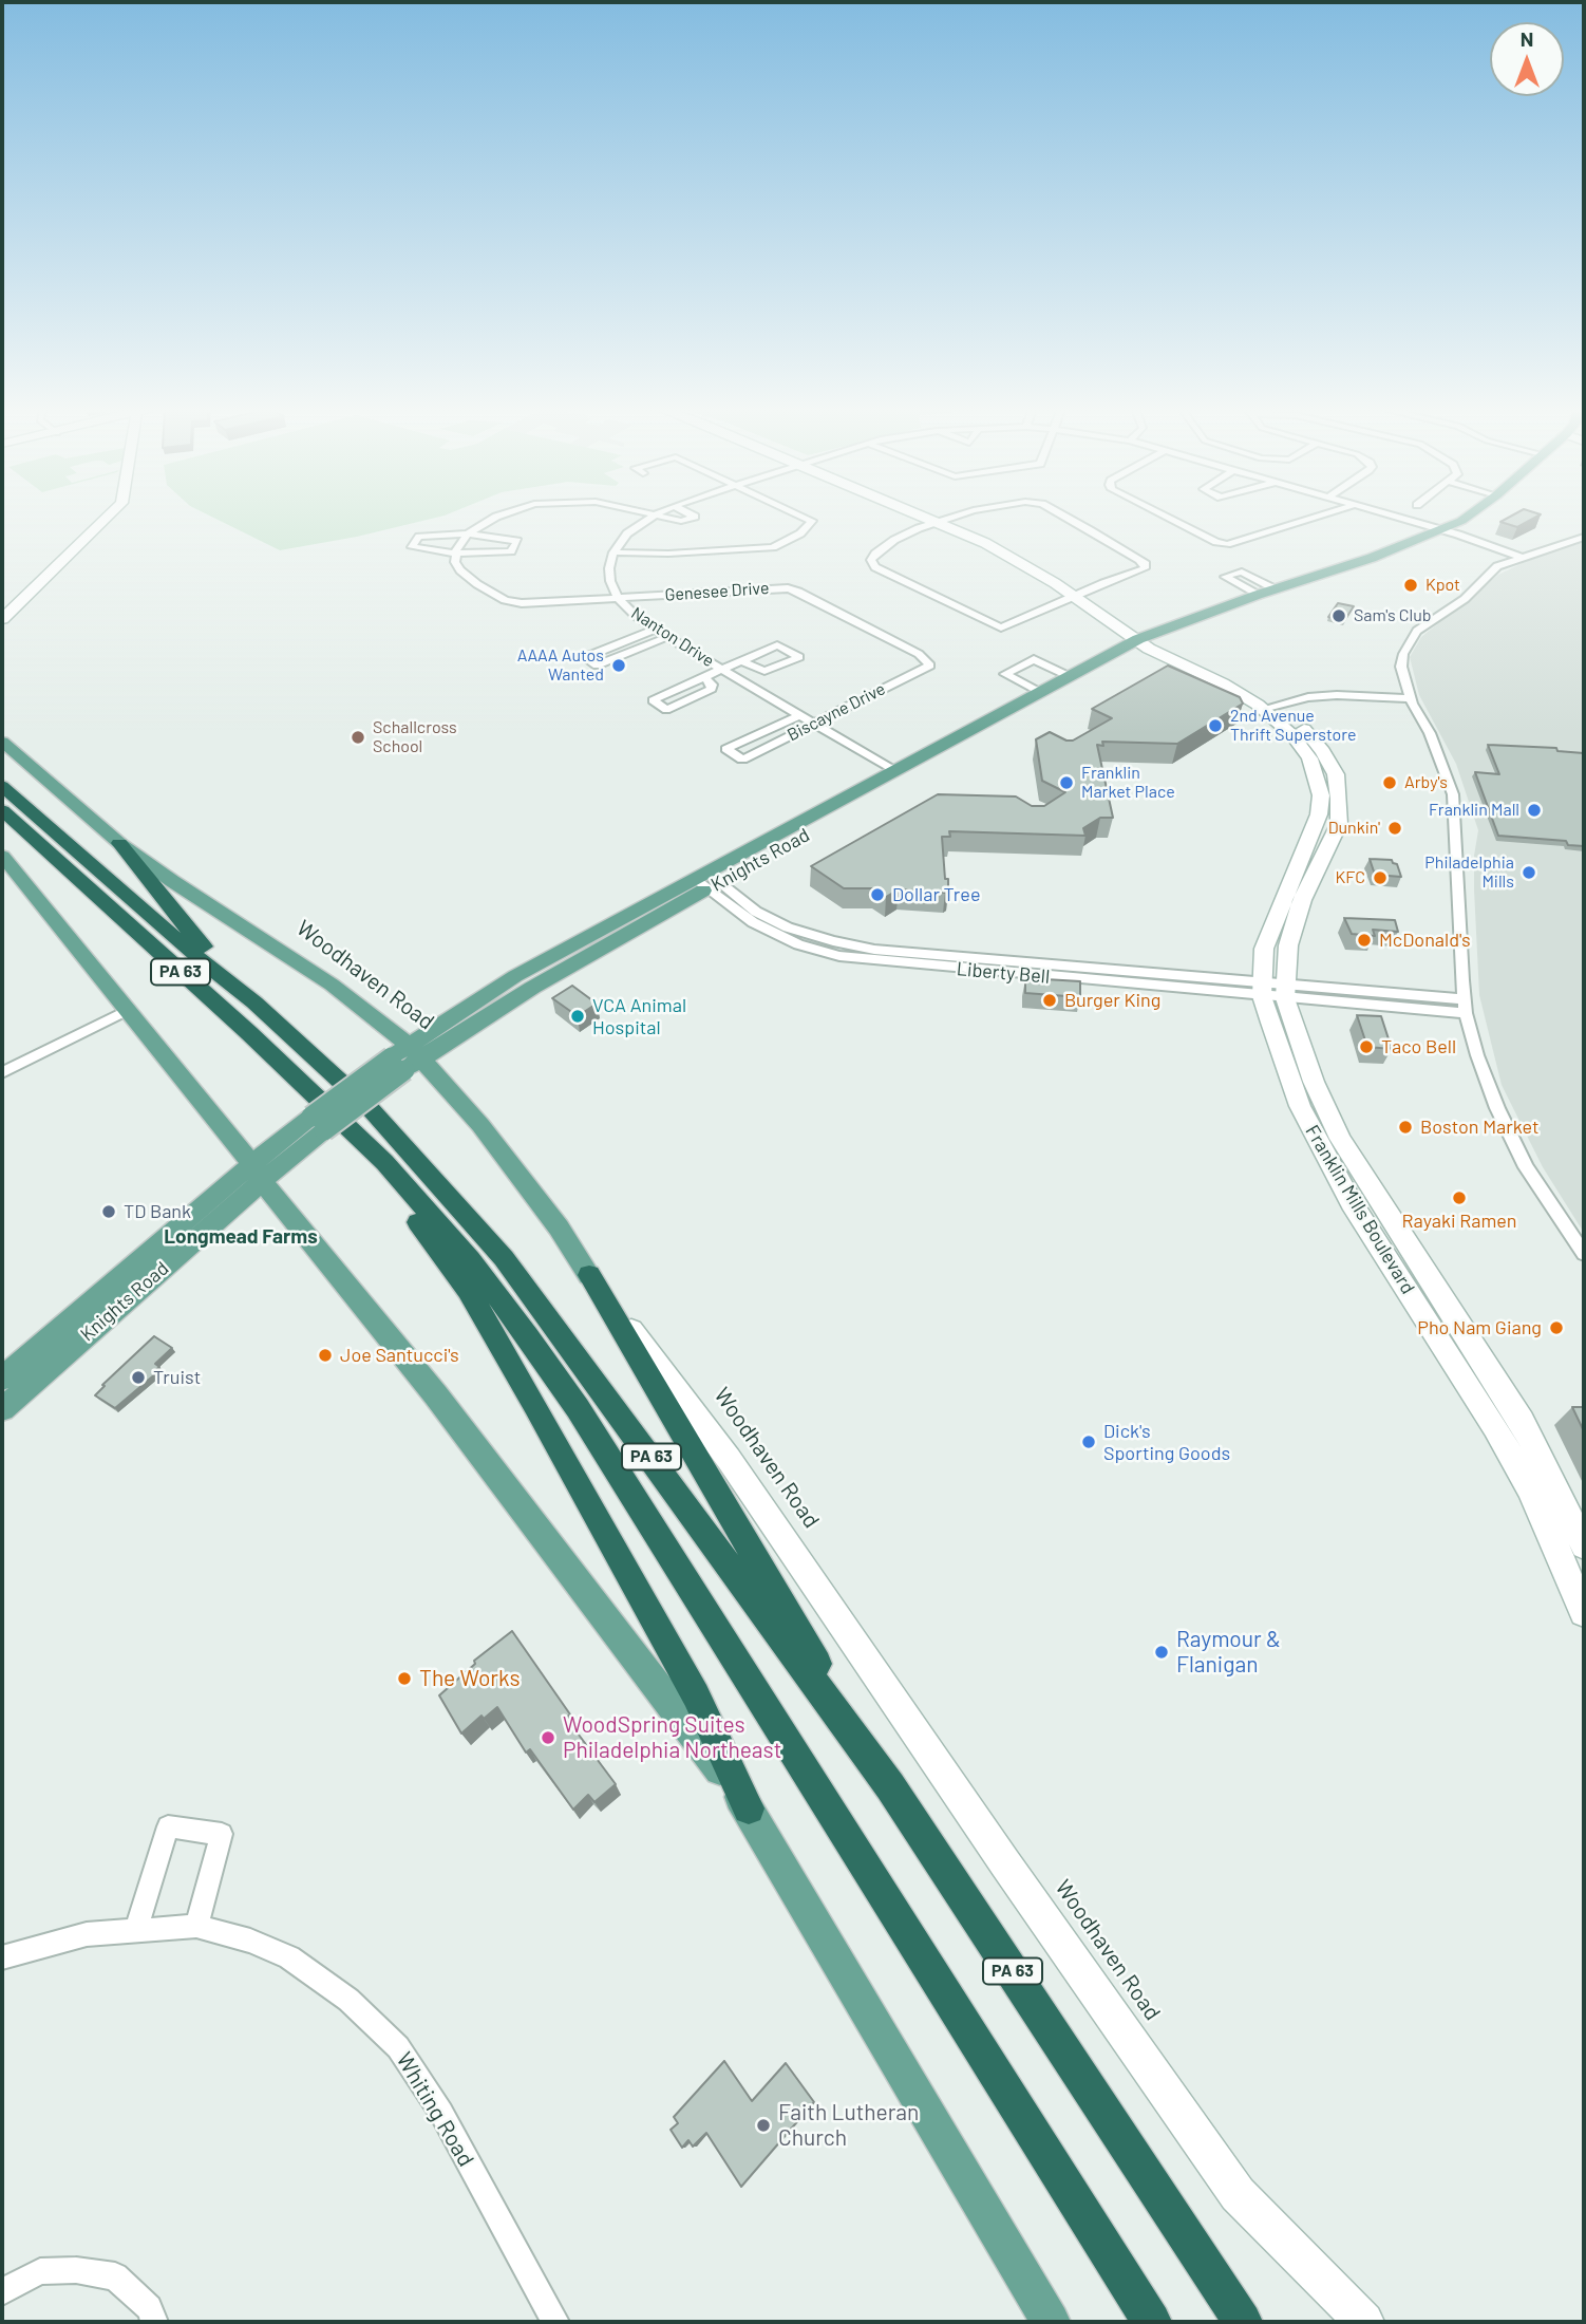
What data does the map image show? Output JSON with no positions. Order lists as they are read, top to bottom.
{
  "streets": {
    "highway": ["PA 63"],
    "main road": ["Knights Road", "Woodhaven Road"],
    "street": [
      "Genesee Drive",
      "Nanton Drive",
      "Biscayne Drive",
      "Liberty Bell",
      "Franklin Mills Boulevard",
      "Whiting Road"
    ]
  },
  "crossings": [
    ["Genesee Drive", "Nanton Drive"],
    ["Genesee Drive", "Biscayne Drive"],
    ["Nanton Drive", "Biscayne Drive"],
    ["Nanton Drive", "Knights Road"],
    ["Knights Road", "Liberty Bell"],
    ["Knights Road", "Woodhaven Road"],
    ["Knights Road", "Franklin Mills Boulevard"],
    ["Liberty Bell", "Franklin Mills Boulevard"]
  ],
  "districts": ["Longmead Farms"],
  "places": [
    "Kpot",
    "Sam's Club",
    "AAAA Autos Wanted",
    "2nd Avenue Thrift Superstore",
    "Schallcross School",
    "Franklin Market Place",
    "Arby's",
    "Franklin Mall",
    "Dunkin'",
    "Philadelphia Mills",
    "KFC",
    "Dollar Tree",
    "McDonald's",
    "Burger King",
    "VCA Animal Hospital",
    "Taco Bell",
    "Boston Market",
    "Rayaki Ramen",
    "TD Bank",
    "Pho Nam Giang",
    "Joe Santucci's",
    "Truist",
    "Dick's Sporting Goods",
    "Raymour & Flanigan",
    "The Works",
    "WoodSpring Suites Philadelphia Northeast",
    "Faith Lutheran Church"
  ],
  "north": "top"
}
